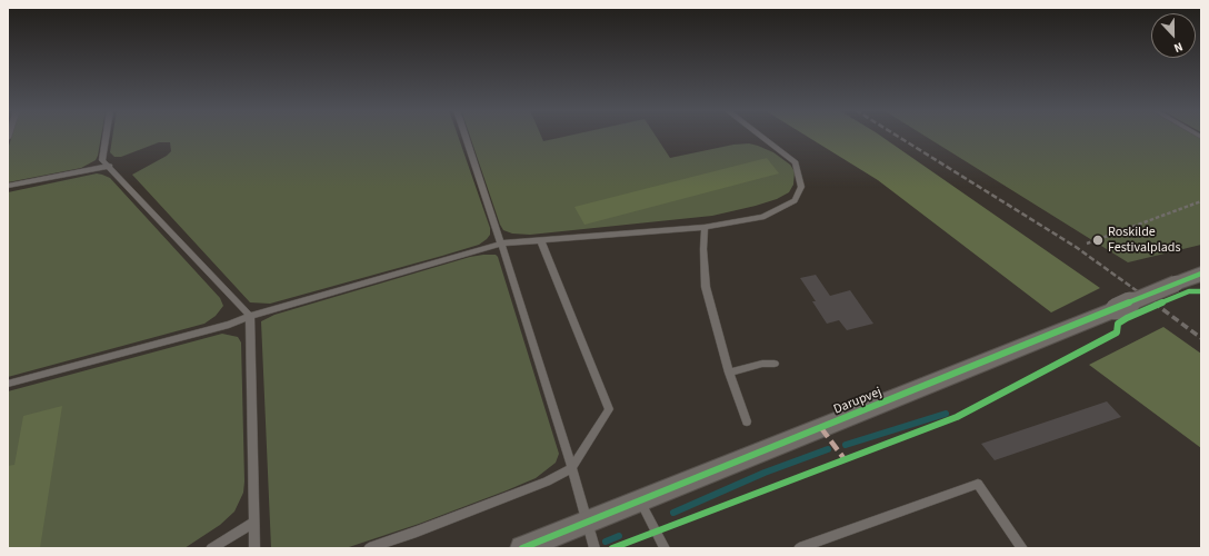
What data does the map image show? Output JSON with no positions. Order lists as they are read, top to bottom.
{
  "streets": {
    "street": ["Darupvej"]
  },
  "places": ["Roskilde Festivalplads"],
  "north": "bottom"
}
